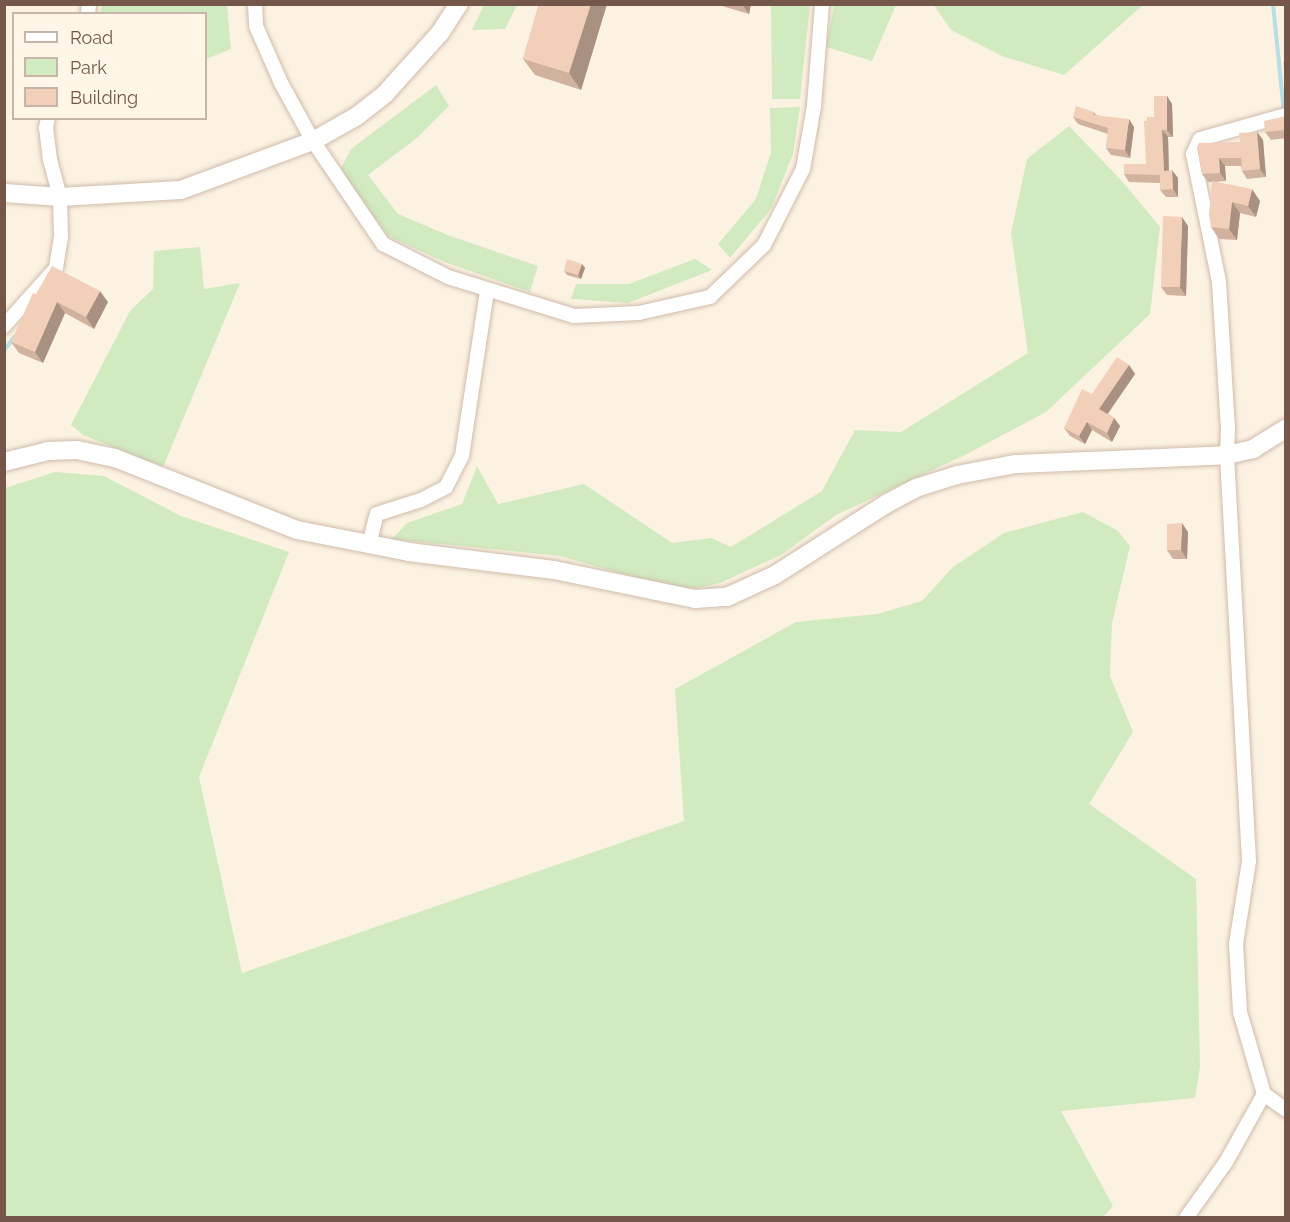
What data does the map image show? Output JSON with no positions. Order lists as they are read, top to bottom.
{
  "legend": ["Road", "Park", "Building"]
}
